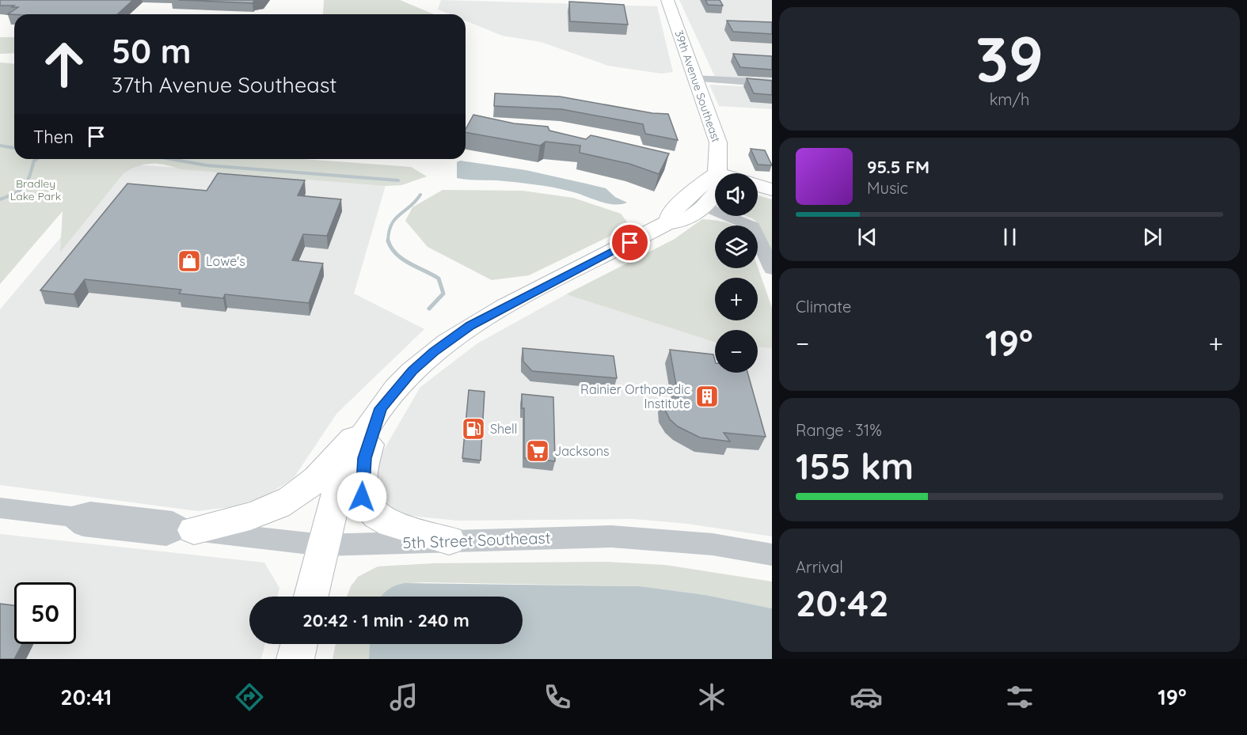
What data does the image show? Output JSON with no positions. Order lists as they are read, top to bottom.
{
  "streets": {
    "main road": ["39th Avenue Southeast"],
    "street": ["5th Street Southeast"]
  },
  "parks": ["Bradley Lake Park"],
  "places": {
    "shop": ["Lowe's"],
    "building": ["Rainier Orthopedic Institute"],
    "fuel station": ["Shell"],
    "supermarket": ["Jacksons"]
  },
  "page": {
    "tile": [
      ["39", "km/h"],
      "Climate",
      ["Range · 31%", "155 km"],
      ["Arrival", "20:42"]
    ],
    "turn": ["50 m", "37th Avenue Southeast"],
    "then": "Then",
    "song": ["95.5 FM", "Music"],
    "map_buttons": ["+", "−"],
    "heat": ["−", "19°", "+"],
    "limit": "50",
    "trip": "20:42 · 1 min · 240 m",
    "tabs": ["20:41", "19°"]
  }
}
